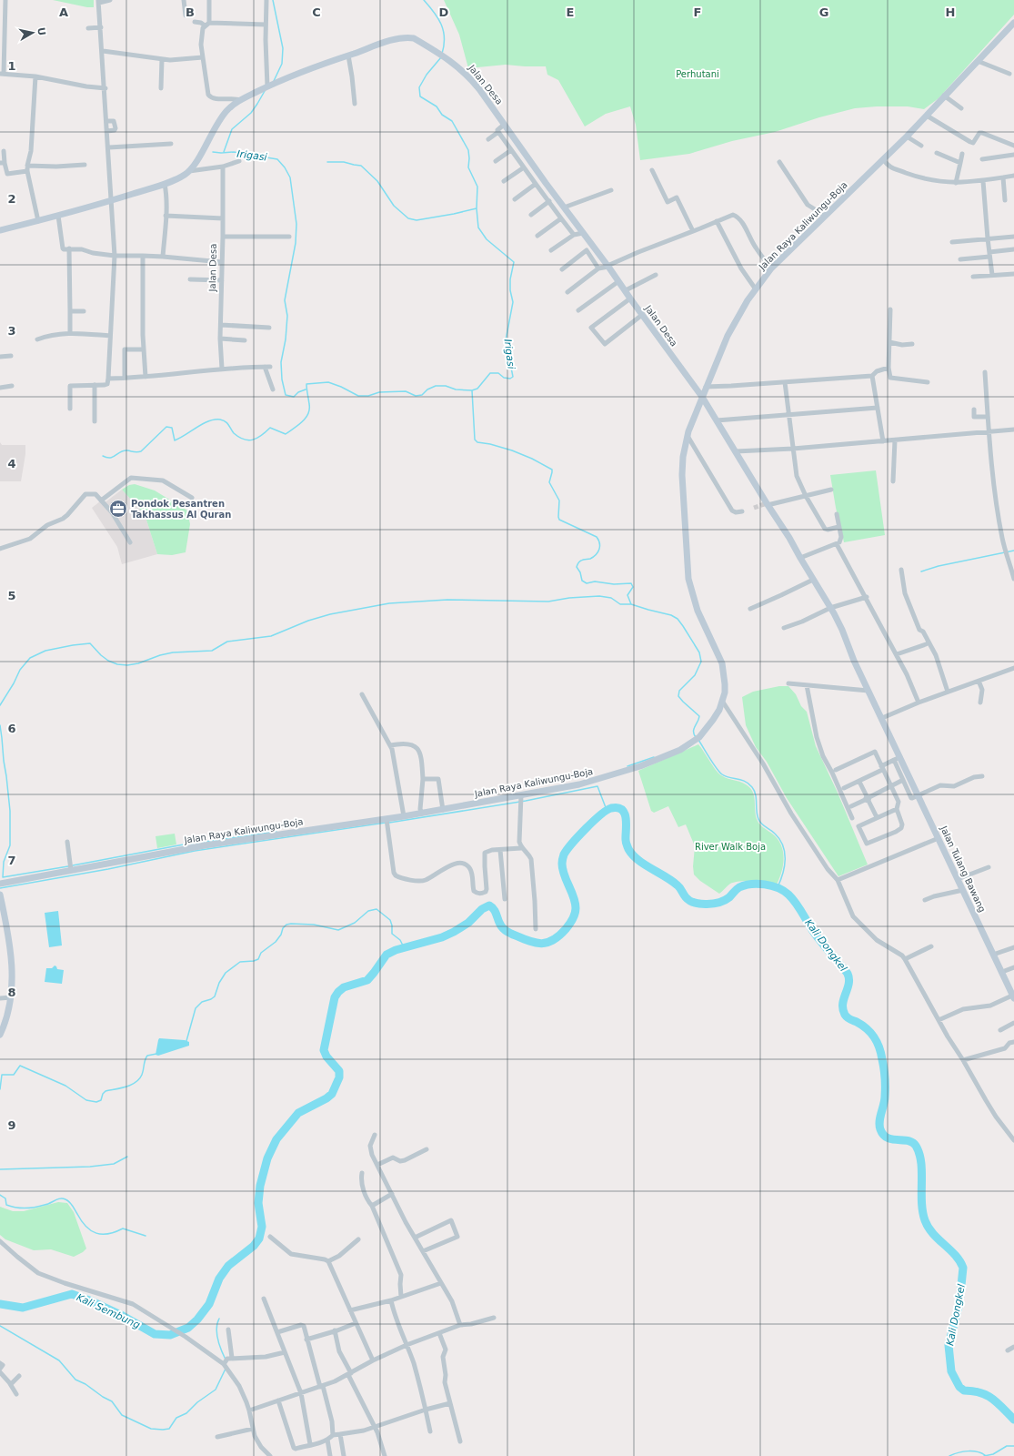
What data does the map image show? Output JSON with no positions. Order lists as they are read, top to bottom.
{
  "streets": {
    "street": ["Jalan Desa", "Jalan Raya Kaliwungu-Boja", "Jalan Tulang Bawang"]
  },
  "crossings": [
    ["Jalan Desa", "Jalan Raya Kaliwungu-Boja"],
    ["Jalan Desa", "Jalan Tulang Bawang"]
  ],
  "water": ["Irigasi", "Kali Dongkel", "Kali Sembung"],
  "parks": ["Perhutani", "River Walk Boja"],
  "places": {
    "office": ["Pondok Pesantren Takhassus Al Quran"]
  },
  "north": "right",
  "grid": {
    "columns": [
      "A",
      "B",
      "C",
      "D",
      "E",
      "F",
      "G",
      "H"
    ],
    "rows": [
      "1",
      "2",
      "3",
      "4",
      "5",
      "6",
      "7",
      "8",
      "9"
    ]
  }
}
